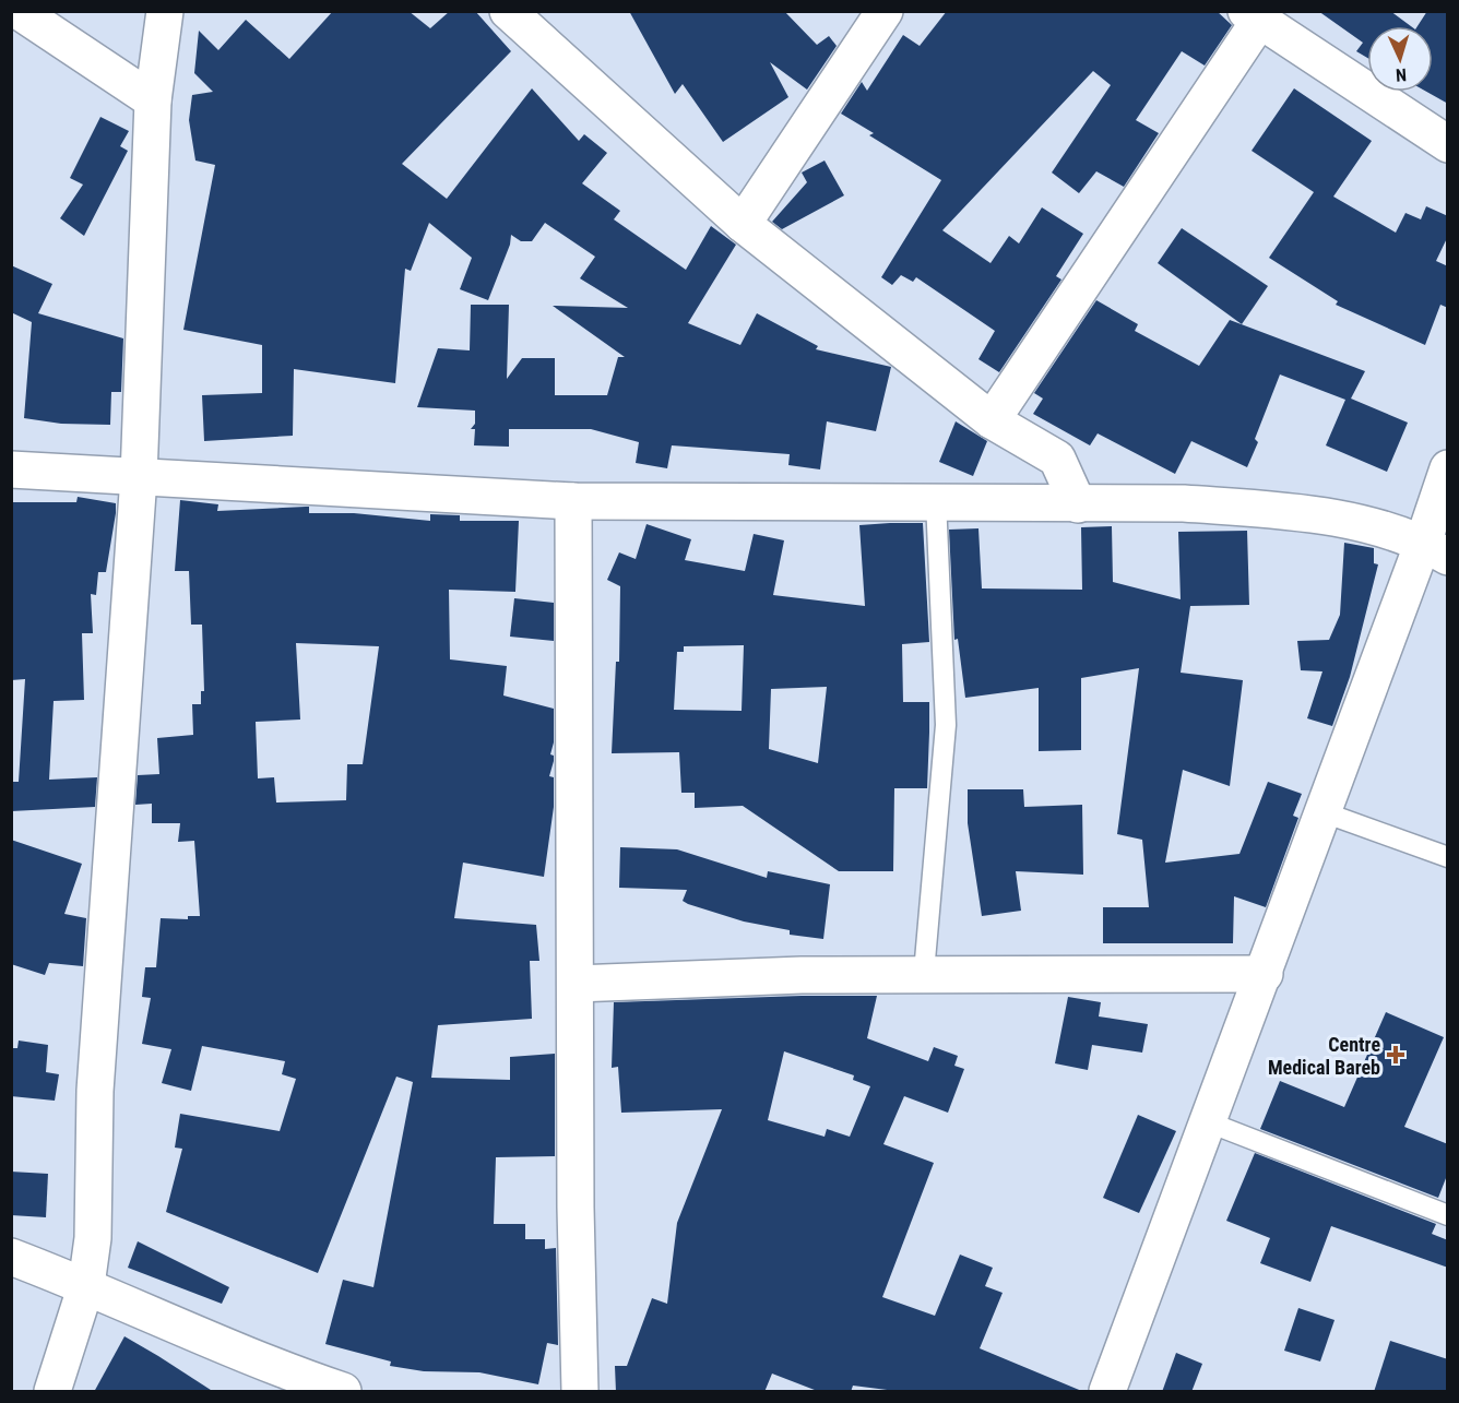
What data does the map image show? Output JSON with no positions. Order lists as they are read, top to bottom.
{
  "places": {
    "health": ["Centre Medical Bareb"]
  },
  "north": "bottom"
}
